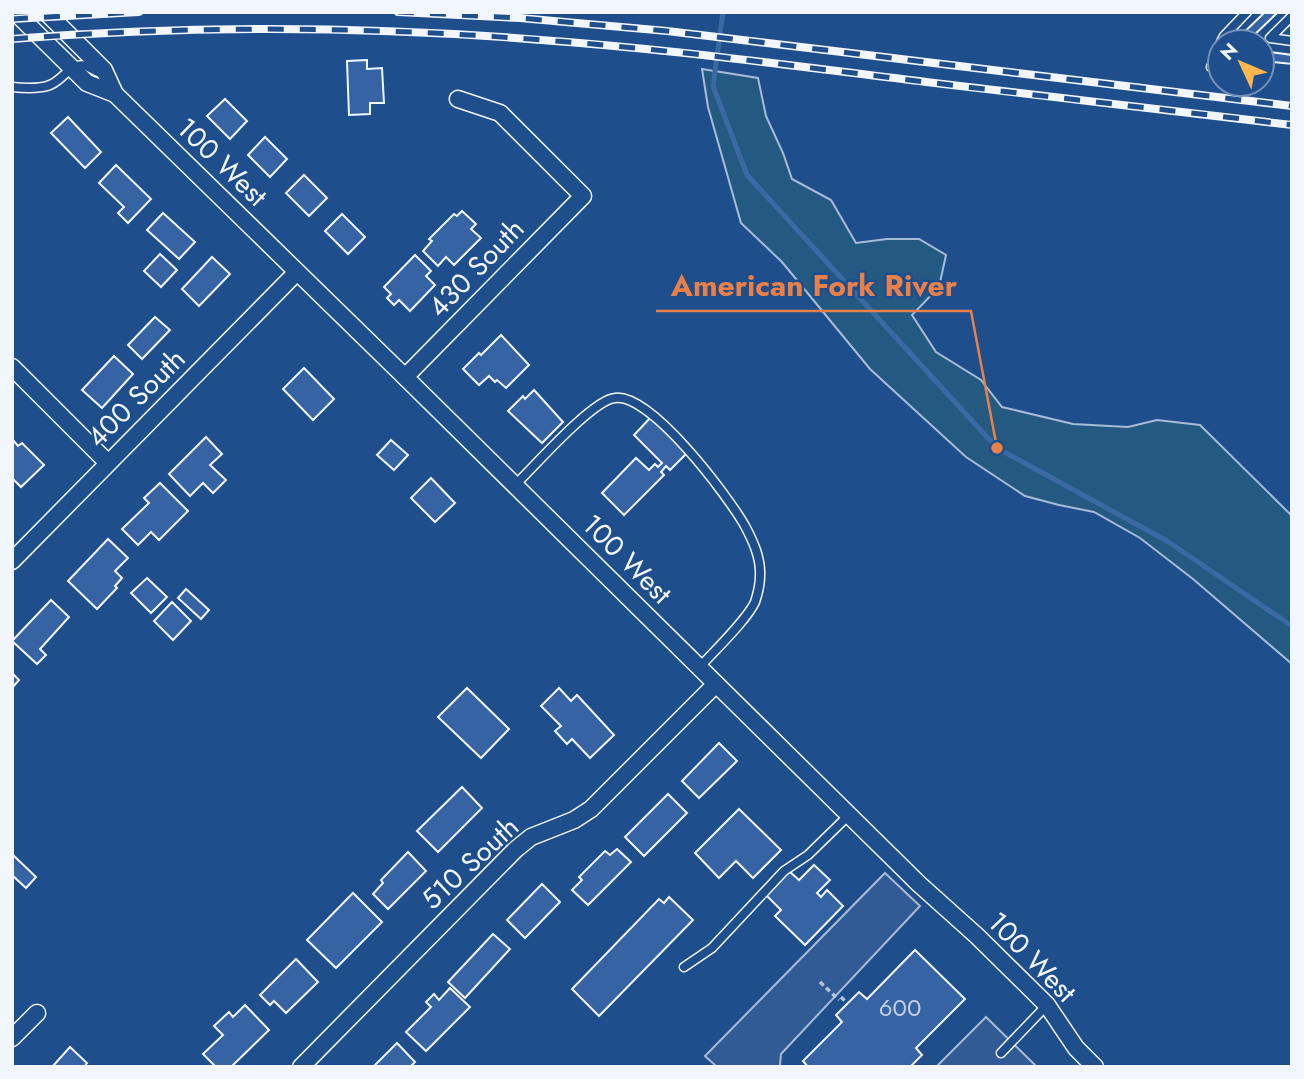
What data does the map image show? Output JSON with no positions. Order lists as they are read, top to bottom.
{
  "streets": {
    "street": [
      "100 West",
      "430 South",
      "400 South",
      "510 South"
    ]
  },
  "crossings": [
    ["100 West", "430 South"],
    ["100 West", "400 South"],
    ["100 West", "510 South"]
  ],
  "places": ["American Fork River"],
  "house_numbers": ["600"],
  "north": "top left"
}
